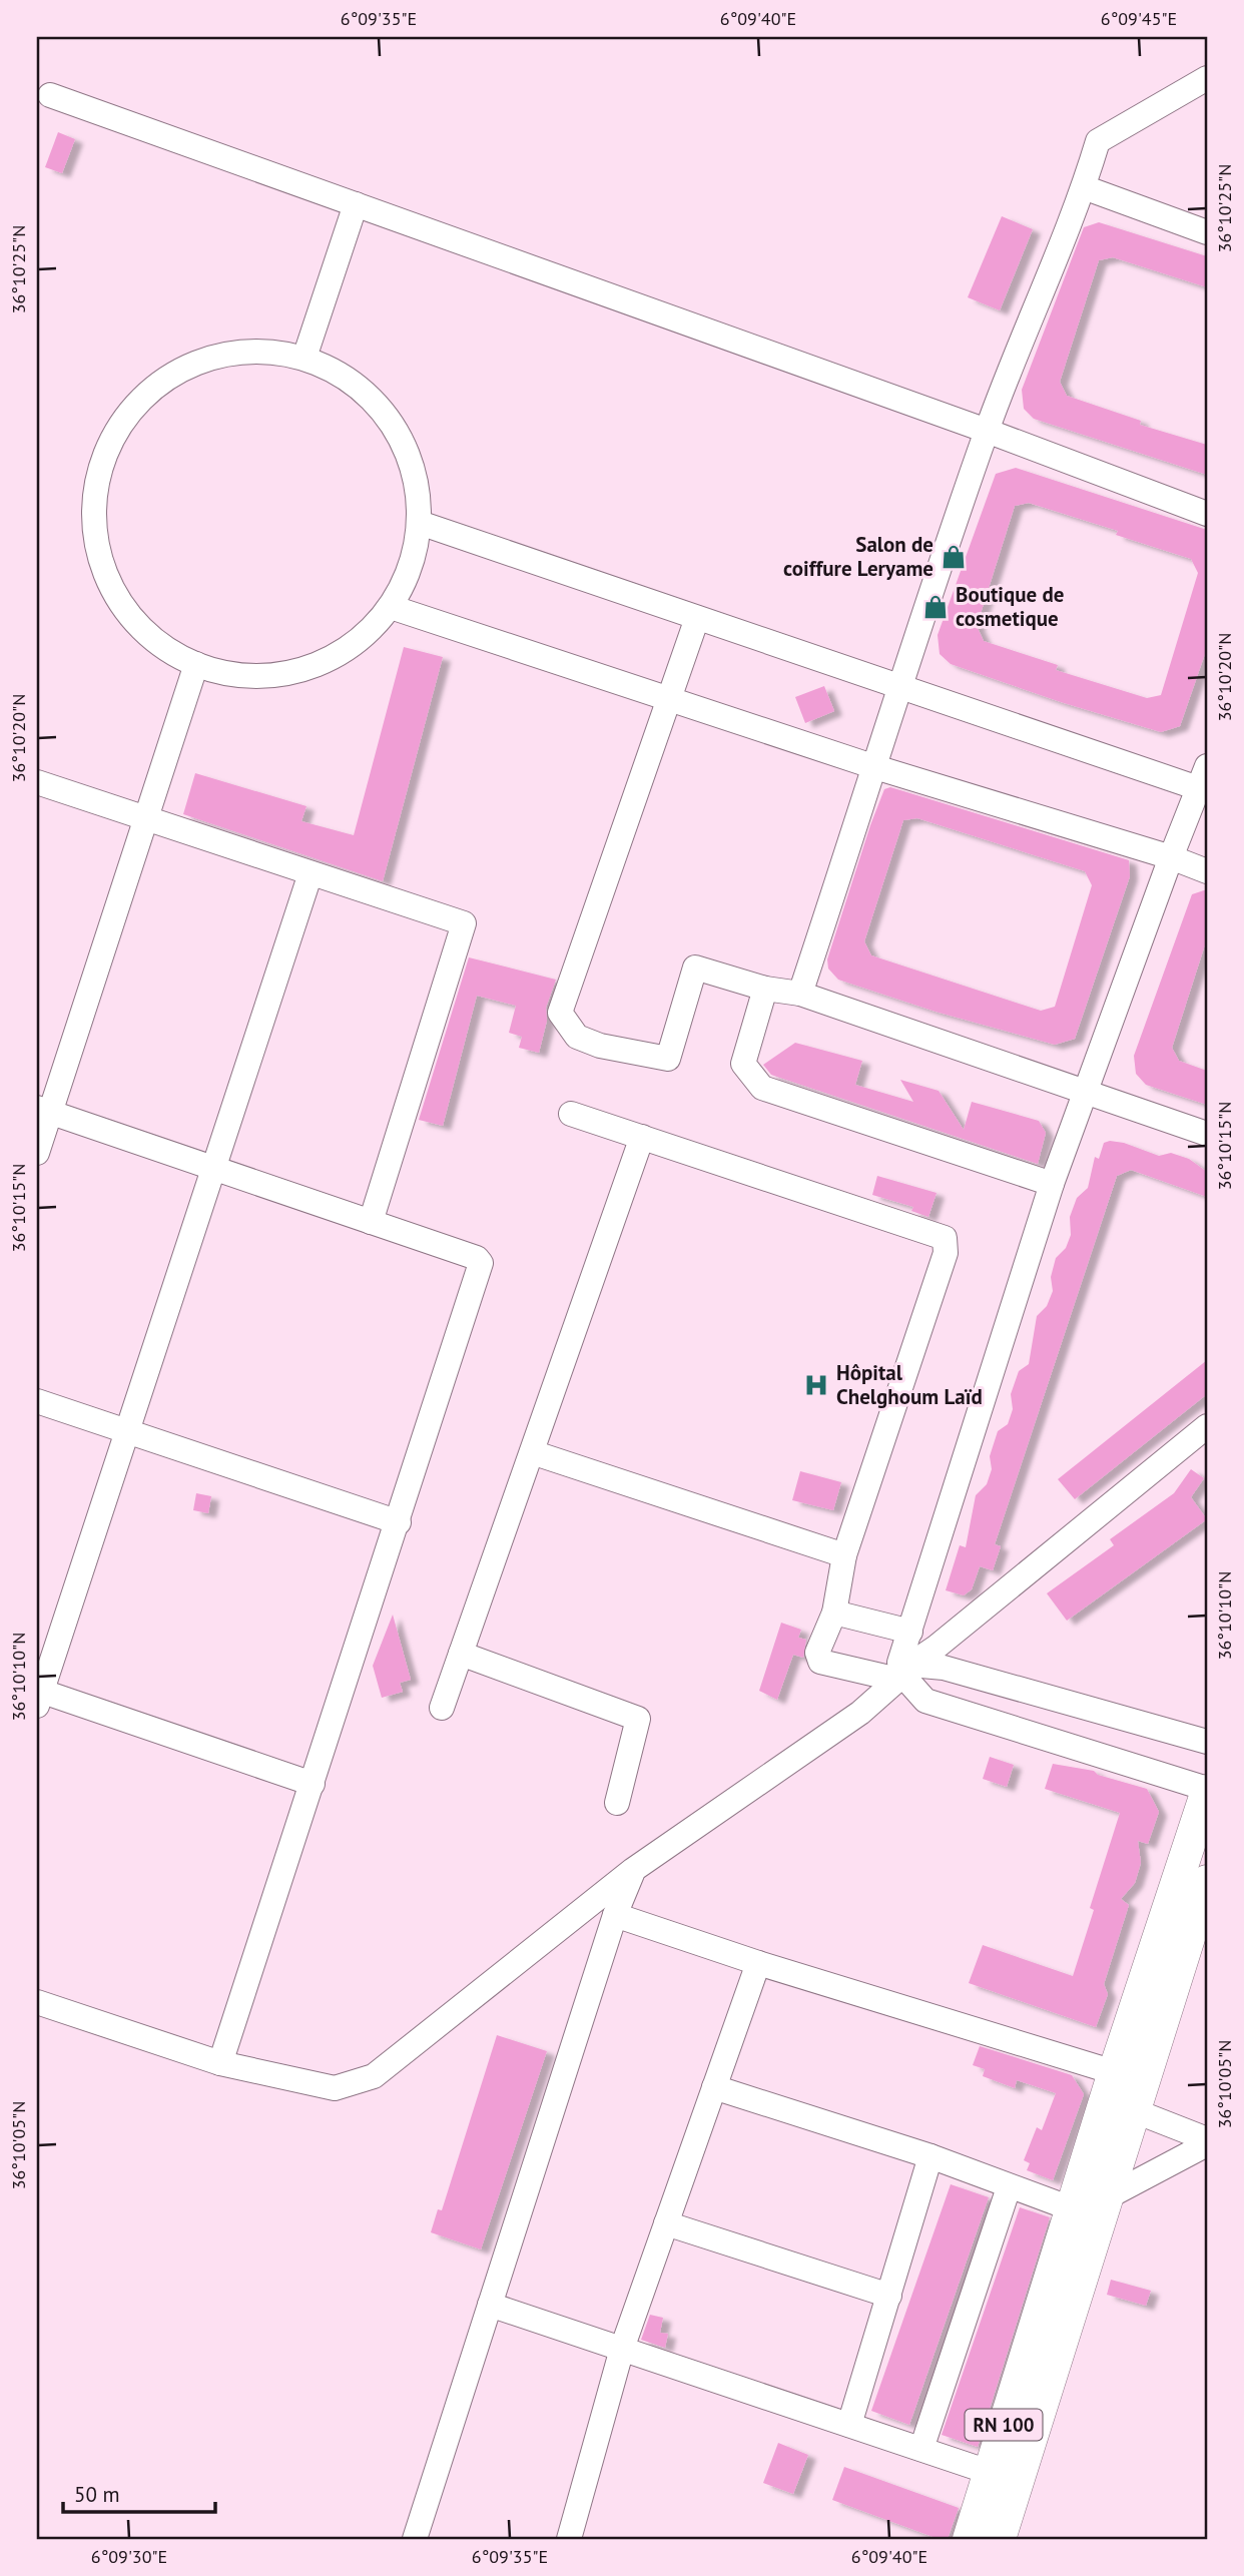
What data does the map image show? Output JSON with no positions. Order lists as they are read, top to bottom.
{
  "streets": {
    "main road": ["RN 100"]
  },
  "places": {
    "shop": ["Salon de coiffure Leryame", "Boutique de cosmetique"],
    "hospital": ["Hôpital Chelghoum Laïd"]
  },
  "scale_bar": "50 m",
  "coordinates": [
    "6°09'35\"E",
    "6°09'40\"E",
    "6°09'45\"E",
    "36°10'25\"N",
    "36°10'20\"N",
    "36°10'15\"N",
    "36°10'10\"N",
    "36°10'05\"N",
    "6°09'30\"E"
  ]
}
